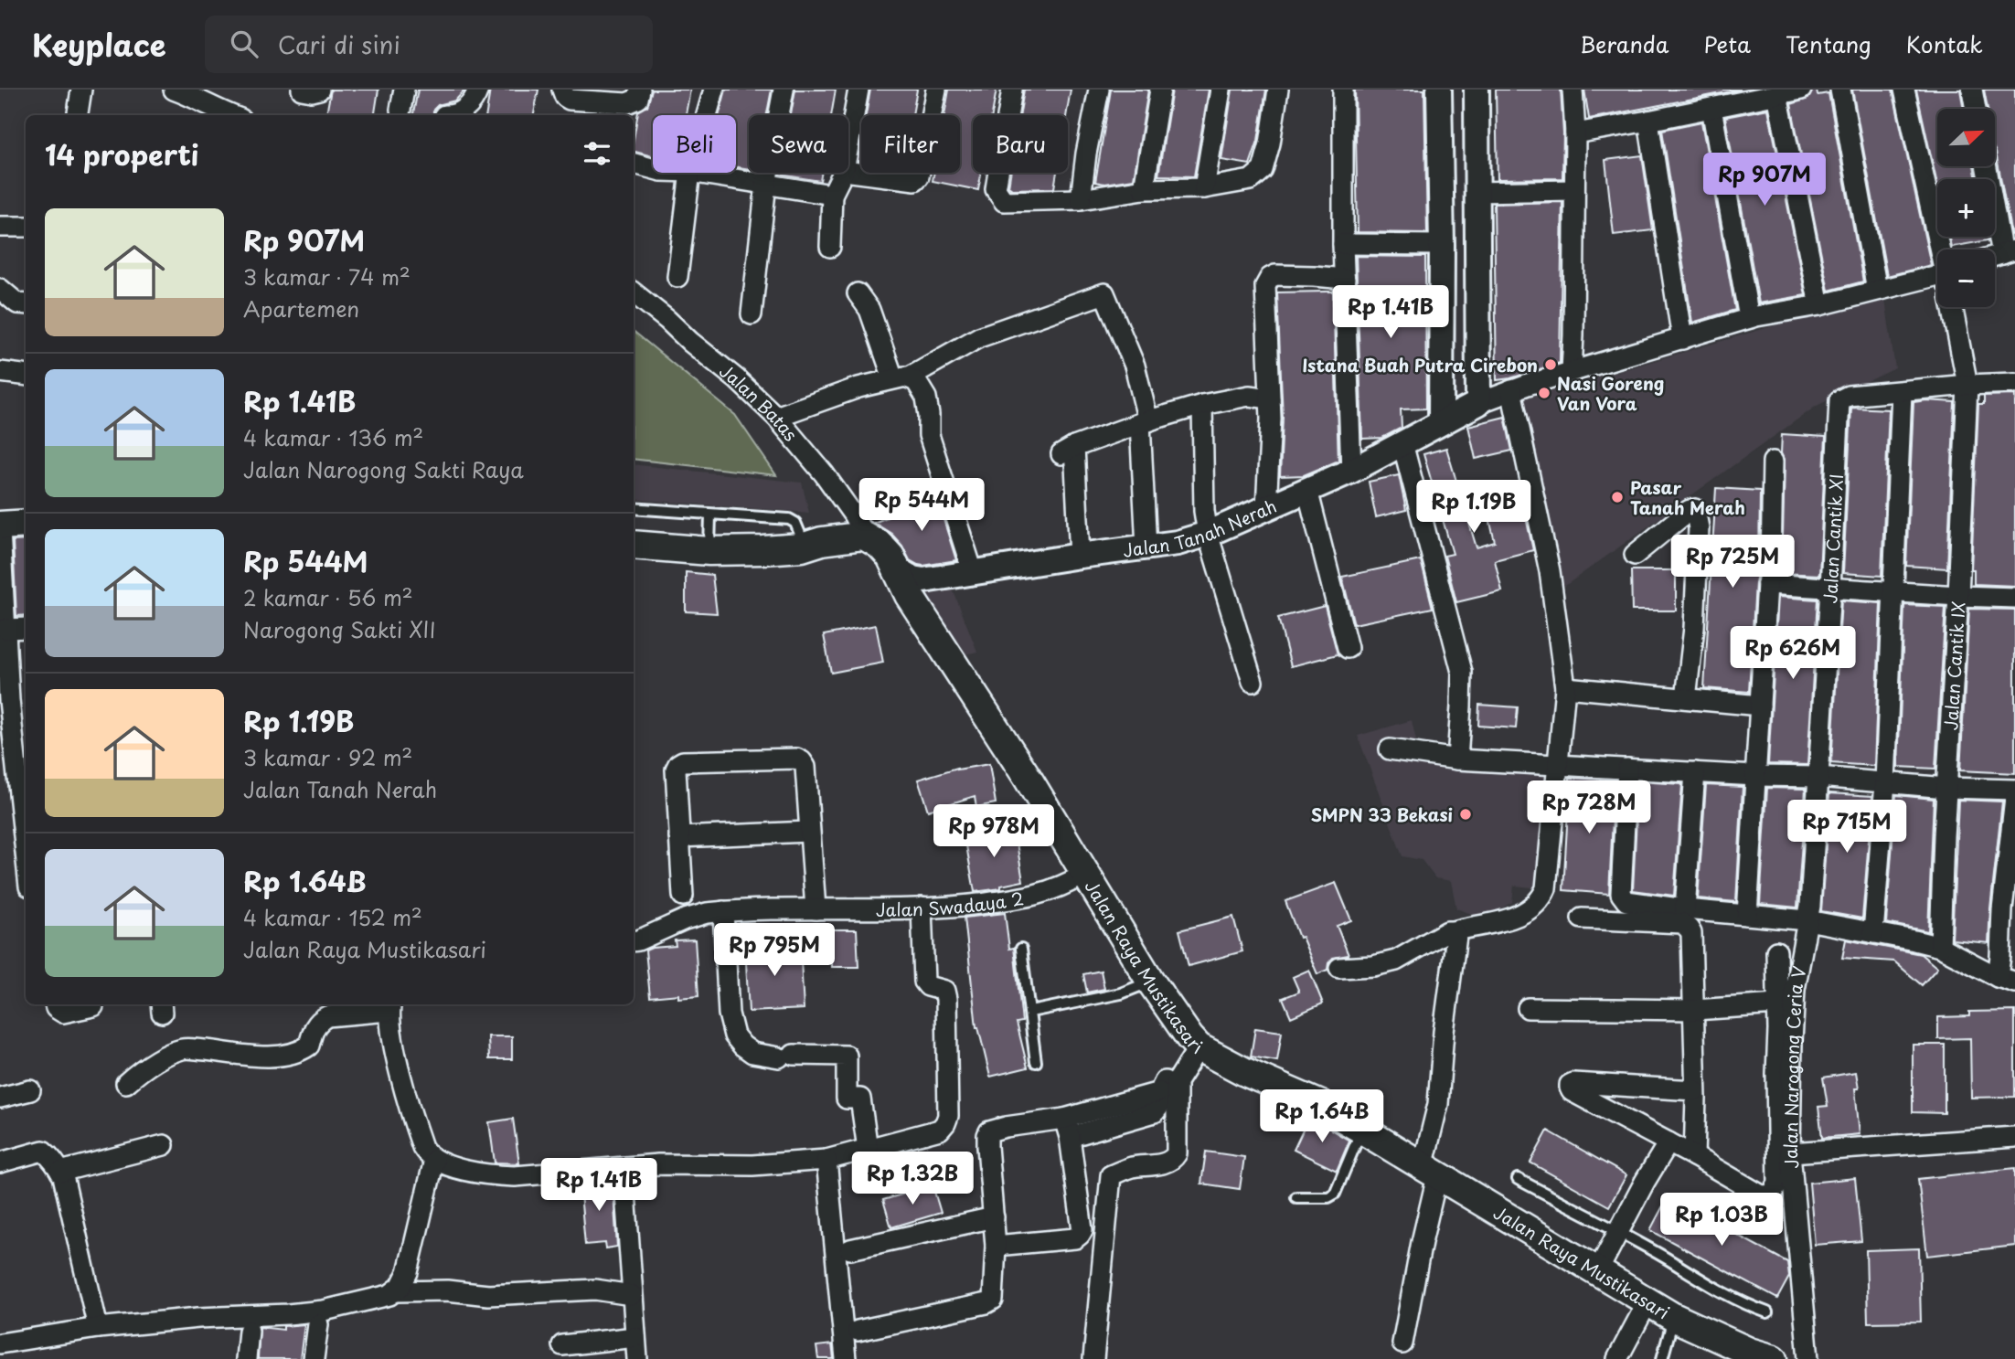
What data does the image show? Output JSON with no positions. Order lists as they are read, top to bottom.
{
  "streets": {
    "main road": ["Jalan Raya Mustikasari"],
    "street": [
      "Jalan Batas",
      "Jalan Tanah Nerah",
      "Jalan Cantik XI",
      "Jalan Cantik IX",
      "Jalan Swadaya 2",
      "Jalan Narogong Ceria V"
    ]
  },
  "crossings": [
    ["Jalan Batas", "Jalan Raya Mustikasari"],
    ["Jalan Tanah Nerah", "Jalan Raya Mustikasari"],
    ["Jalan Cantik XI", "Jalan Narogong Ceria V"],
    ["Jalan Swadaya 2", "Jalan Raya Mustikasari"]
  ],
  "places": [
    "Istana Buah Putra Cirebon",
    "Nasi Goreng Van Vora",
    "Pasar Tanah Merah",
    "SMPN 33 Bekasi"
  ],
  "north": "top right",
  "page": {
    "header": "Keyplace",
    "search": "Cari di sini",
    "nav": [
      "Beranda",
      "Peta",
      "Tentang",
      "Kontak"
    ],
    "map_buttons": ["+", "−"],
    "chip": [
      "Beli",
      "Sewa",
      "Filter",
      "Baru"
    ],
    "heading": "14 properti",
    "price": [
      "Rp 907M",
      "Rp 1.41B",
      "Rp 544M",
      "Rp 1.19B",
      "Rp 725M",
      "Rp 626M",
      "Rp 728M",
      "Rp 715M",
      "Rp 978M",
      "Rp 795M",
      "Rp 1.64B",
      "Rp 1.32B",
      "Rp 1.41B",
      "Rp 1.03B"
    ],
    "list": [
      {
        "name": "Rp 907M",
        "note": "3 kamar · 74 m² · Apartemen"
      },
      {
        "name": "Rp 1.41B",
        "note": "4 kamar · 136 m² · Jalan Narogong Sakti Raya"
      },
      {
        "name": "Rp 544M",
        "note": "2 kamar · 56 m² · Narogong Sakti XII"
      },
      {
        "name": "Rp 1.19B",
        "note": "3 kamar · 92 m² · Jalan Tanah Nerah"
      },
      {
        "name": "Rp 1.64B",
        "note": "4 kamar · 152 m² · Jalan Raya Mustikasari"
      }
    ]
  }
}
